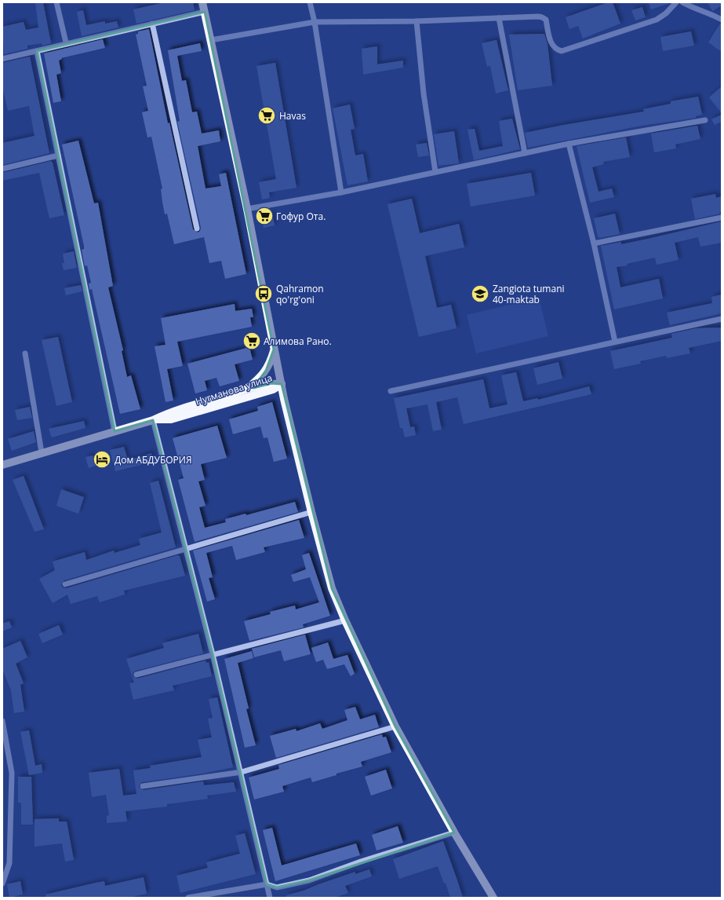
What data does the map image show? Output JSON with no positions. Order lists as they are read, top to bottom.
{
  "streets": {
    "main road": ["Нугманова улица"]
  },
  "places": {
    "supermarket": ["Havas", "Гофур Ота.", "Алимова Рано."],
    "bus stop": ["Qahramon qo'rg'oni"],
    "school or university": ["Zangiota tumani 40-maktab"],
    "hotel": ["Дом АБДУБОРИЯ"]
  }
}
